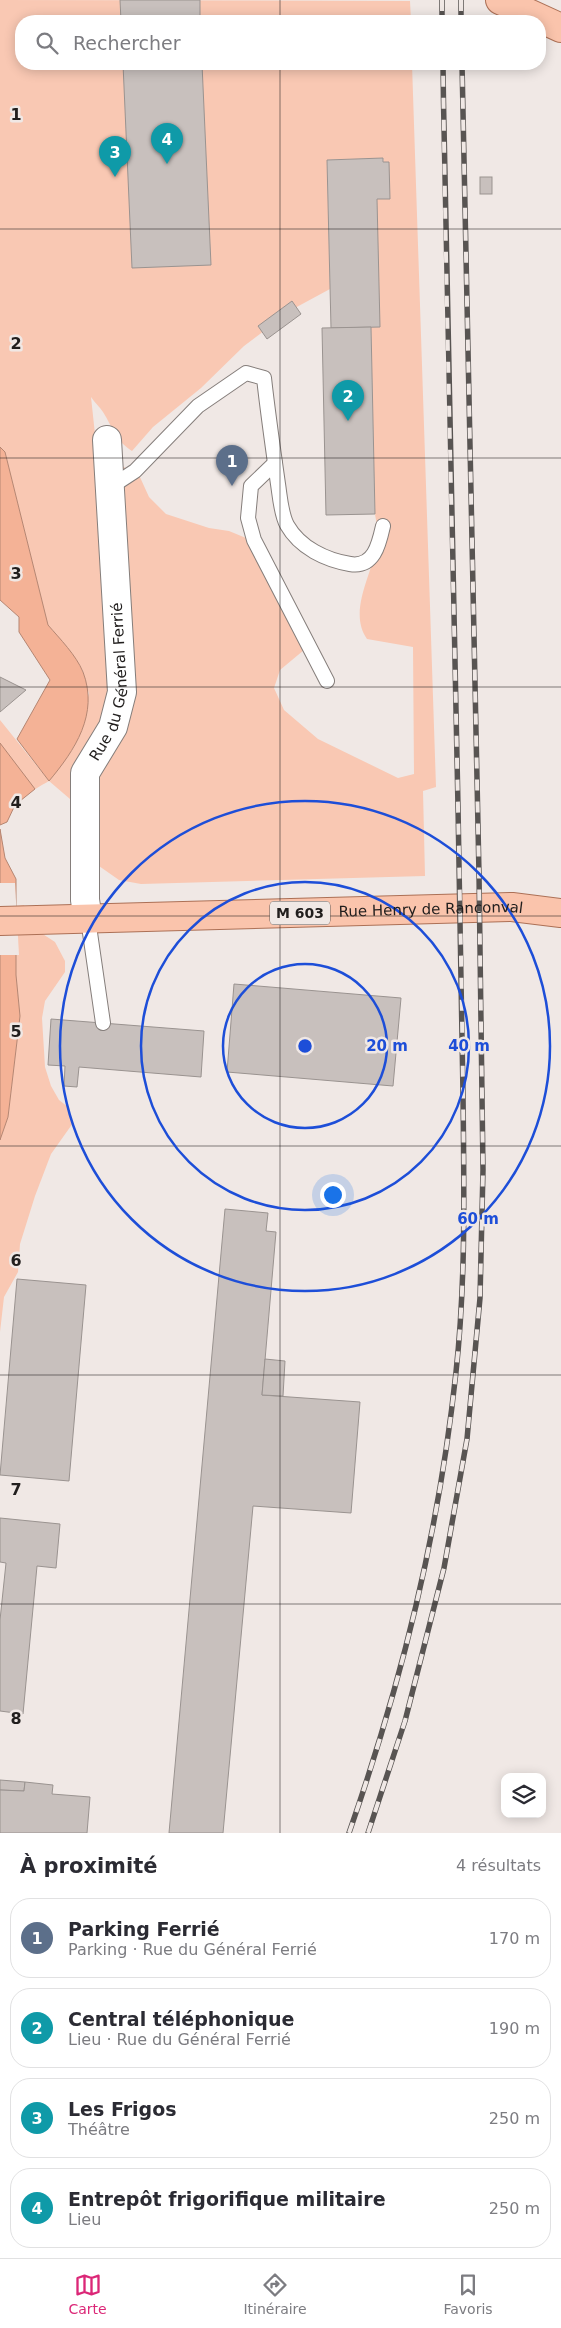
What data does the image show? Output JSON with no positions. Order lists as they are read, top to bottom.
{
  "streets": {
    "main road": ["Rue Henry de Ranconval", "M 603"],
    "street": ["Rue du Général Ferrié"]
  },
  "crossings": [
    ["Rue du Général Ferrié", "Rue Henry de Ranconval"],
    ["Rue Henry de Ranconval", "M 603"]
  ],
  "page": {
    "search": "Rechercher",
    "pins": [
      "4",
      "3",
      "2",
      "1"
    ],
    "heading": ["À proximité", "4 résultats"],
    "list": [
      {
        "mark": "1",
        "name": "Parking Ferrié",
        "note": "Parking · Rue du Général Ferrié",
        "value": "170 m"
      },
      {
        "mark": "2",
        "name": "Central téléphonique",
        "note": "Lieu · Rue du Général Ferrié",
        "value": "190 m"
      },
      {
        "mark": "3",
        "name": "Les Frigos",
        "note": "Théâtre",
        "value": "250 m"
      },
      {
        "mark": "4",
        "name": "Entrepôt frigorifique militaire",
        "note": "Lieu",
        "value": "250 m"
      }
    ],
    "nav": ["Carte", "Itinéraire", "Favoris"]
  },
  "grid": {
    "rows": [
      "1",
      "2",
      "3",
      "4",
      "5",
      "6",
      "7",
      "8"
    ]
  },
  "rings": ["20 m", "40 m", "60 m"]
}
